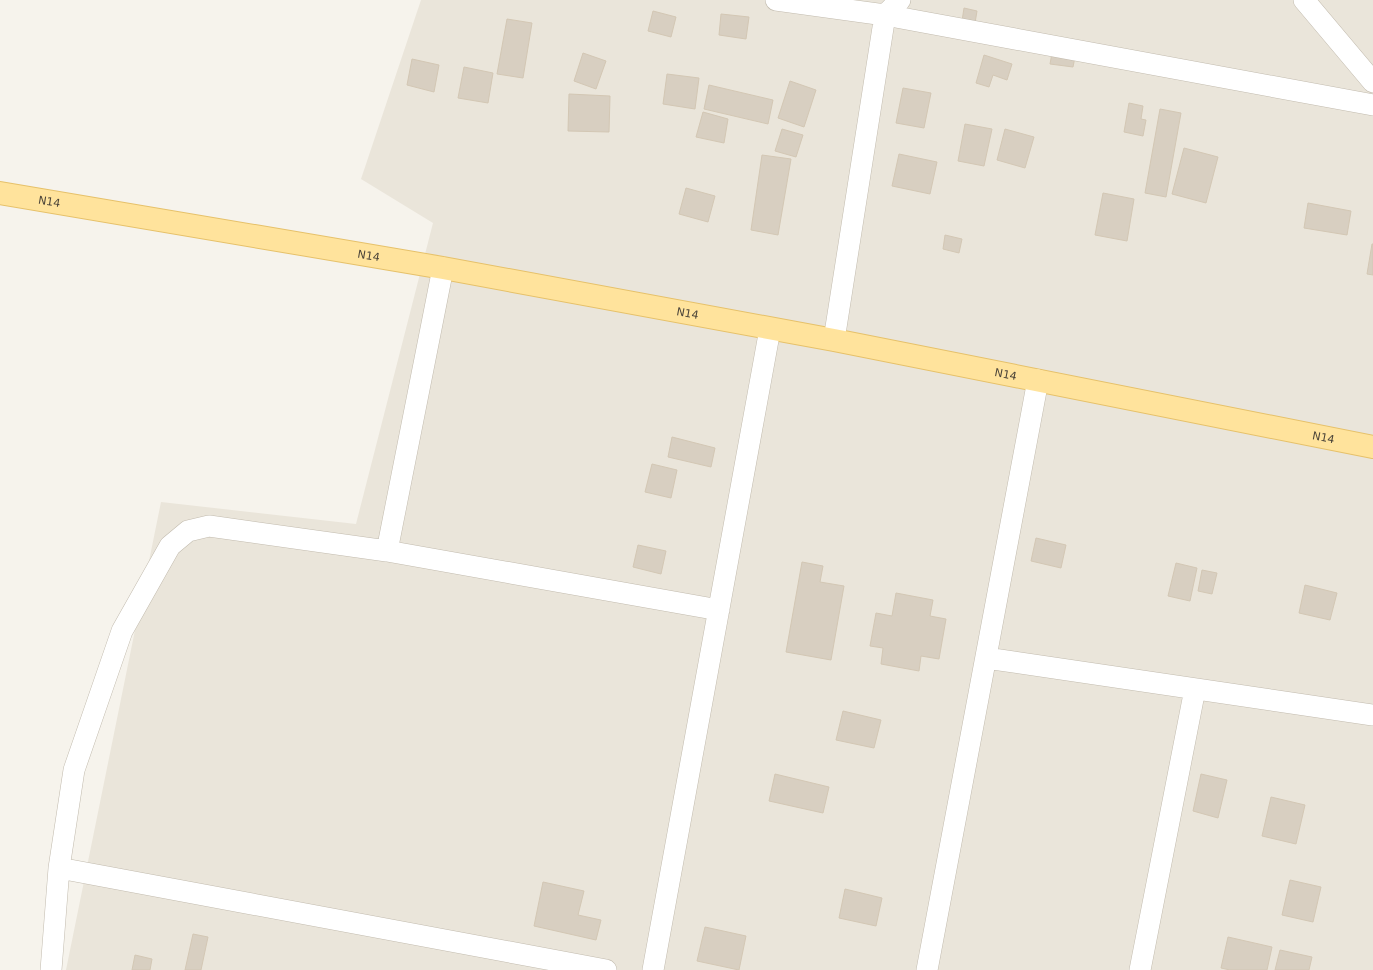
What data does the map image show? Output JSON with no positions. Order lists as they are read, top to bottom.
{
  "streets": {
    "main road": ["N14"]
  }
}
